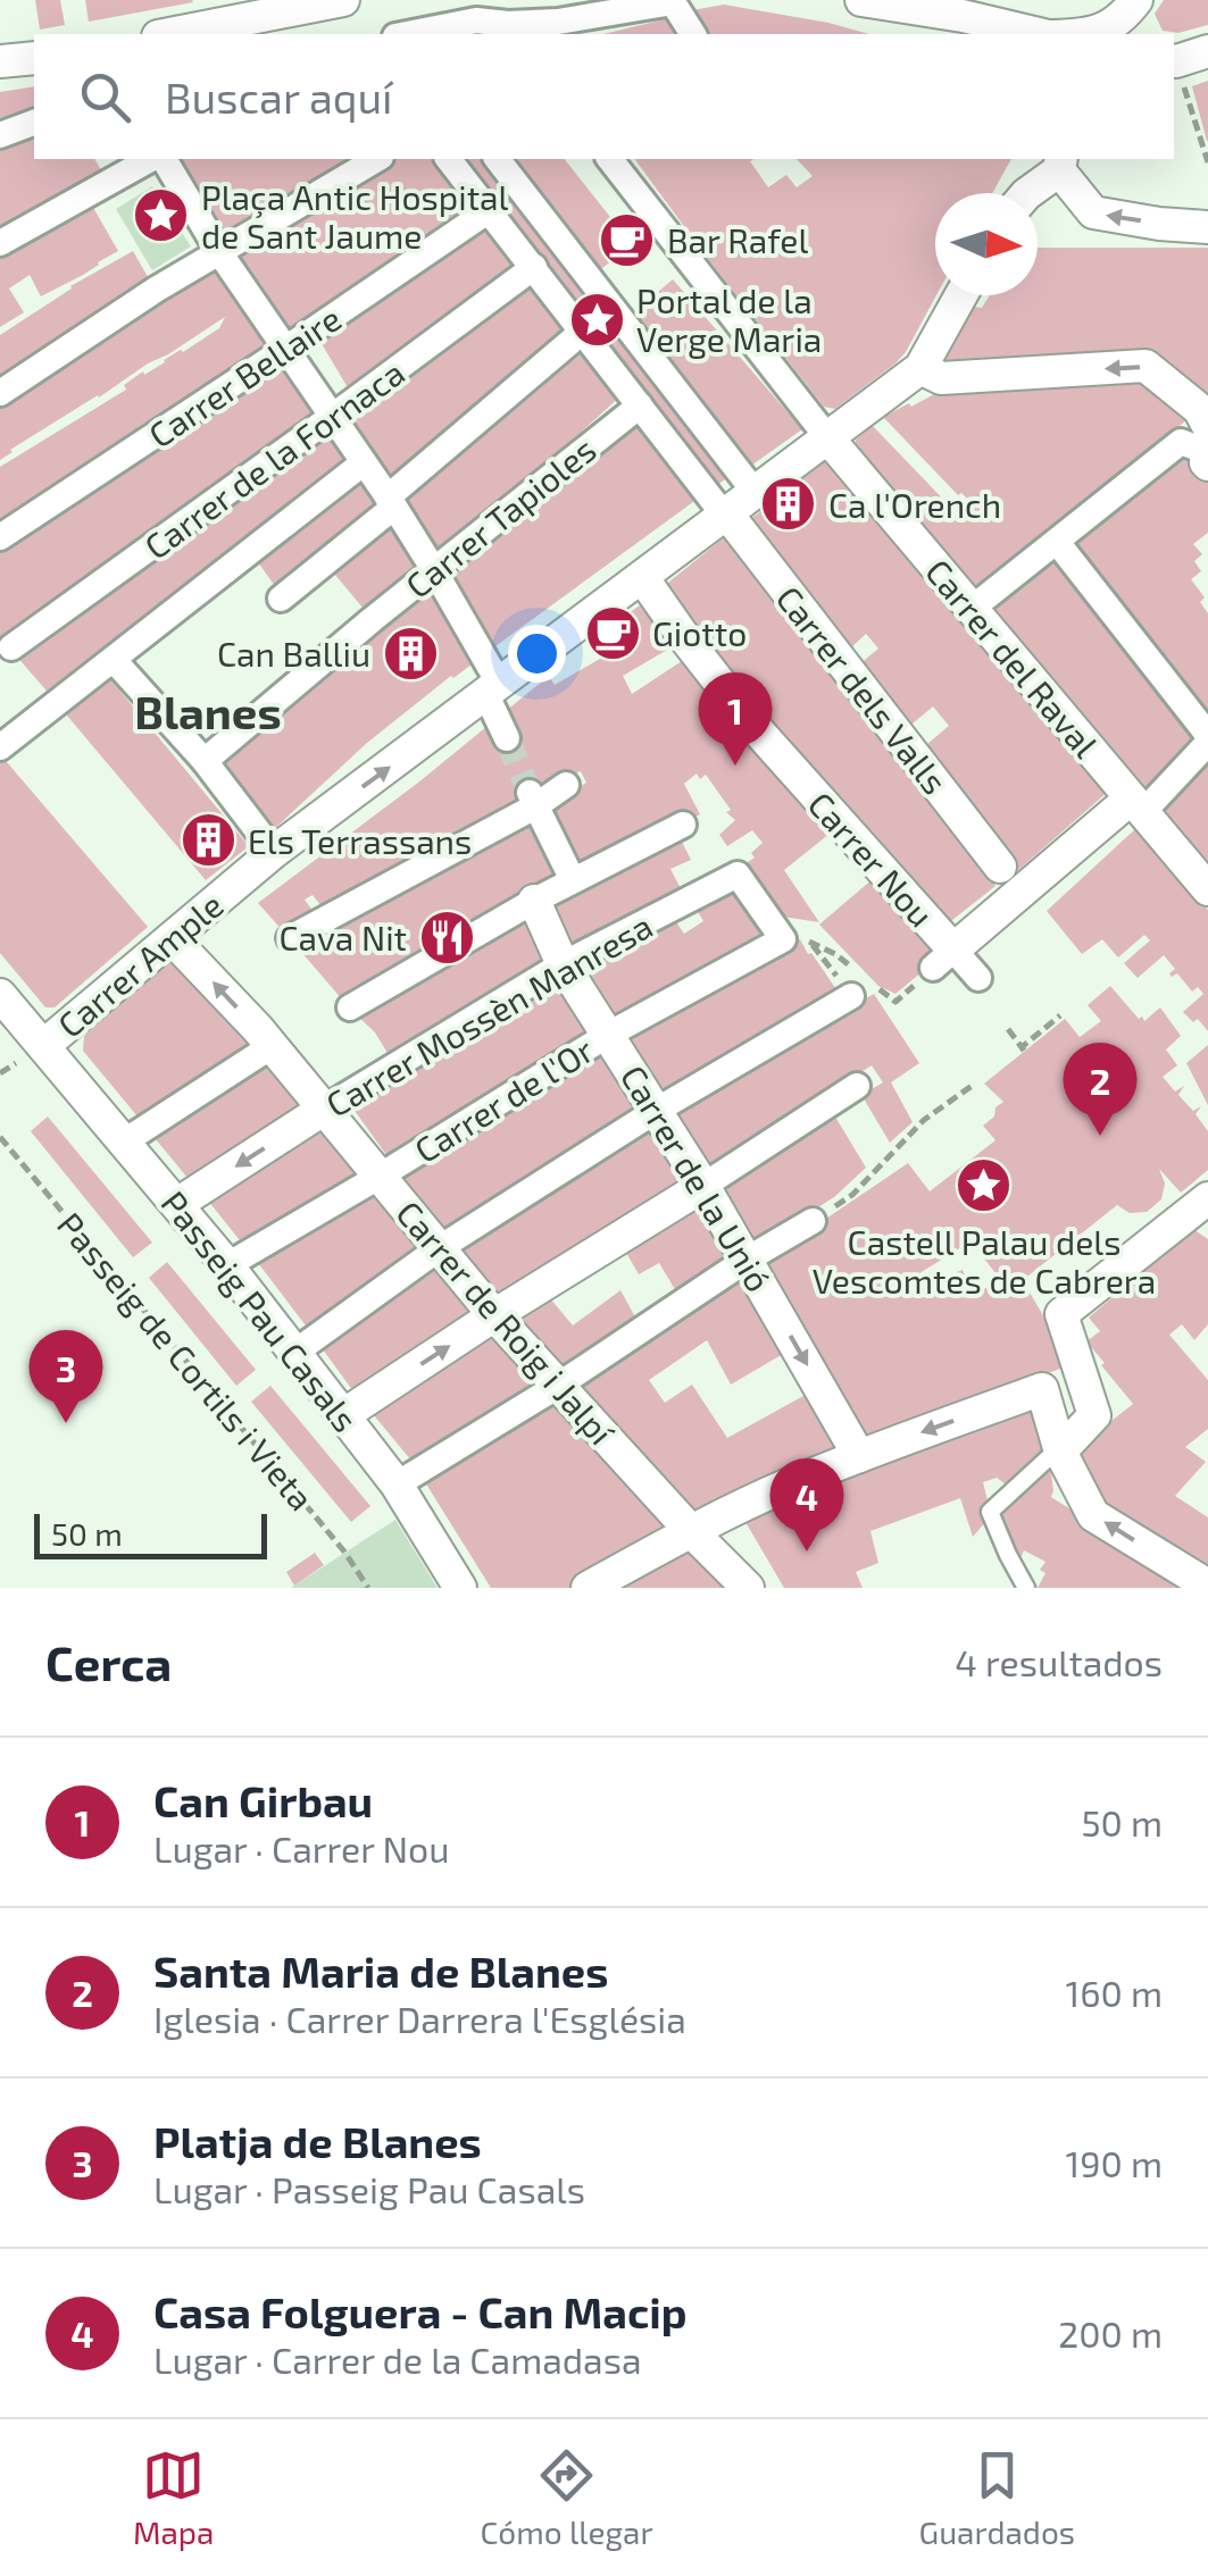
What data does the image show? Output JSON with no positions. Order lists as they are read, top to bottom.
{
  "streets": {
    "street": [
      "Carrer Bellaire",
      "Carrer de la Fornaca",
      "Carrer Tapioles",
      "Carrer del Raval",
      "Carrer dels Valls",
      "Carrer Nou",
      "Carrer Ample",
      "Carrer Mossèn Manresa",
      "Carrer de l'Or",
      "Carrer de la Unió",
      "Passeig Pau Casals",
      "Carrer de Roig i Jalpí"
    ],
    "path": ["Passeig de Cortils i Vieta"]
  },
  "crossings": [
    ["Carrer del Raval", "Carrer Ample"],
    ["Carrer dels Valls", "Carrer Ample"],
    ["Carrer Nou", "Carrer Ample"],
    ["Carrer Ample", "Passeig Pau Casals"],
    ["Carrer Ample", "Carrer de Roig i Jalpí"],
    ["Carrer Mossèn Manresa", "Carrer de l'Or"],
    ["Carrer Mossèn Manresa", "Carrer de la Unió"],
    ["Carrer Mossèn Manresa", "Passeig Pau Casals"],
    ["Carrer Mossèn Manresa", "Carrer de Roig i Jalpí"],
    ["Carrer de l'Or", "Carrer de la Unió"],
    ["Carrer de l'Or", "Passeig Pau Casals"],
    ["Carrer de l'Or", "Carrer de Roig i Jalpí"]
  ],
  "one_way": ["Carrer de la Unió"],
  "districts": ["Blanes"],
  "places": {
    "place": ["Plaça Antic Hospital de Sant Jaume", "Portal de la Verge Maria", "Castell Palau dels Vescomtes de Cabrera"],
    "cafe": ["Bar Rafel", "Giotto"],
    "building": ["Ca l'Orench", "Can Balliu", "Els Terrassans"],
    "restaurant": ["Cava Nit"]
  },
  "scale_bar": "50 m",
  "north": "right",
  "page": {
    "search": "Buscar aquí",
    "pins": [
      "1",
      "2",
      "3",
      "4"
    ],
    "scale": "50 m",
    "heading": ["Cerca", "4 resultados"],
    "list": [
      {
        "mark": "1",
        "name": "Can Girbau",
        "note": "Lugar · Carrer Nou",
        "value": "50 m"
      },
      {
        "mark": "2",
        "name": "Santa Maria de Blanes",
        "note": "Iglesia · Carrer Darrera l'Església",
        "value": "160 m"
      },
      {
        "mark": "3",
        "name": "Platja de Blanes",
        "note": "Lugar · Passeig Pau Casals",
        "value": "190 m"
      },
      {
        "mark": "4",
        "name": "Casa Folguera - Can Macip",
        "note": "Lugar · Carrer de la Camadasa",
        "value": "200 m"
      }
    ],
    "nav": ["Mapa", "Cómo llegar", "Guardados"]
  }
}
